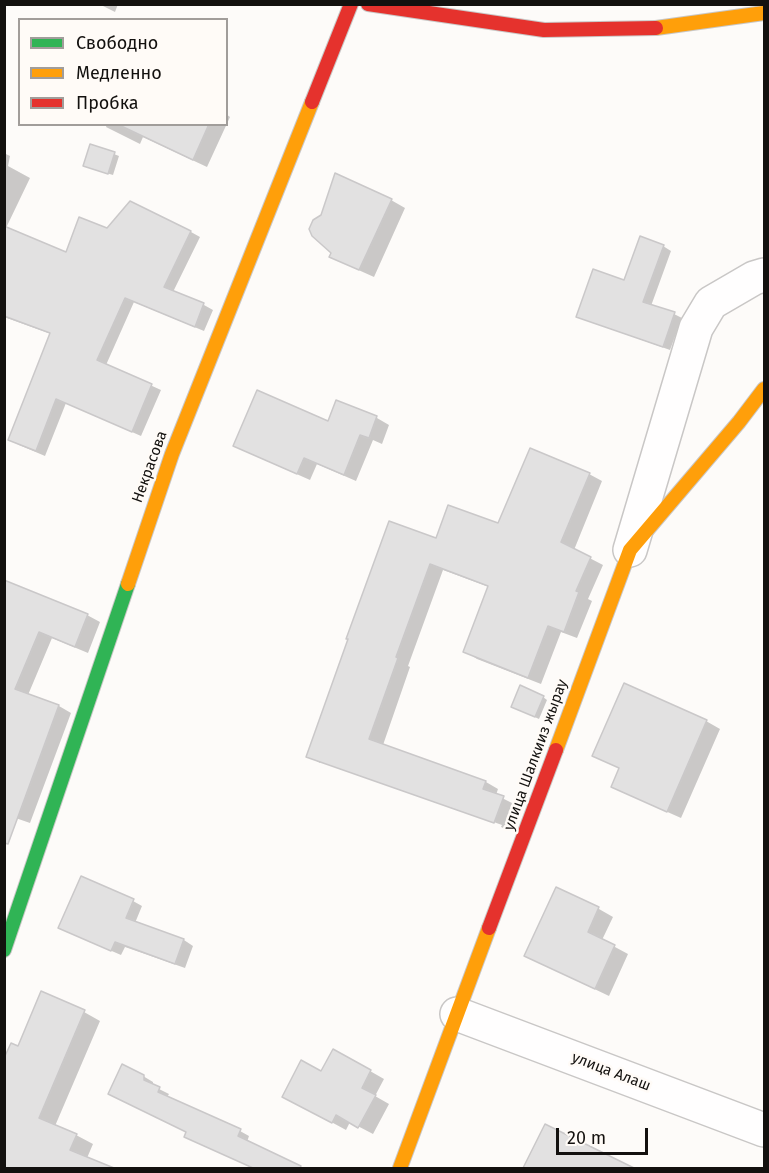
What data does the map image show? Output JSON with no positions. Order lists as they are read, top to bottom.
{
  "streets": {
    "street": ["Некрасова", "улица Шалкииз жырау", "улица Алаш"]
  },
  "crossings": [
    ["улица Шалкииз жырау", "улица Алаш"]
  ],
  "legend": ["Свободно", "Медленно", "Пробка"],
  "scale_bar": "20 m"
}
